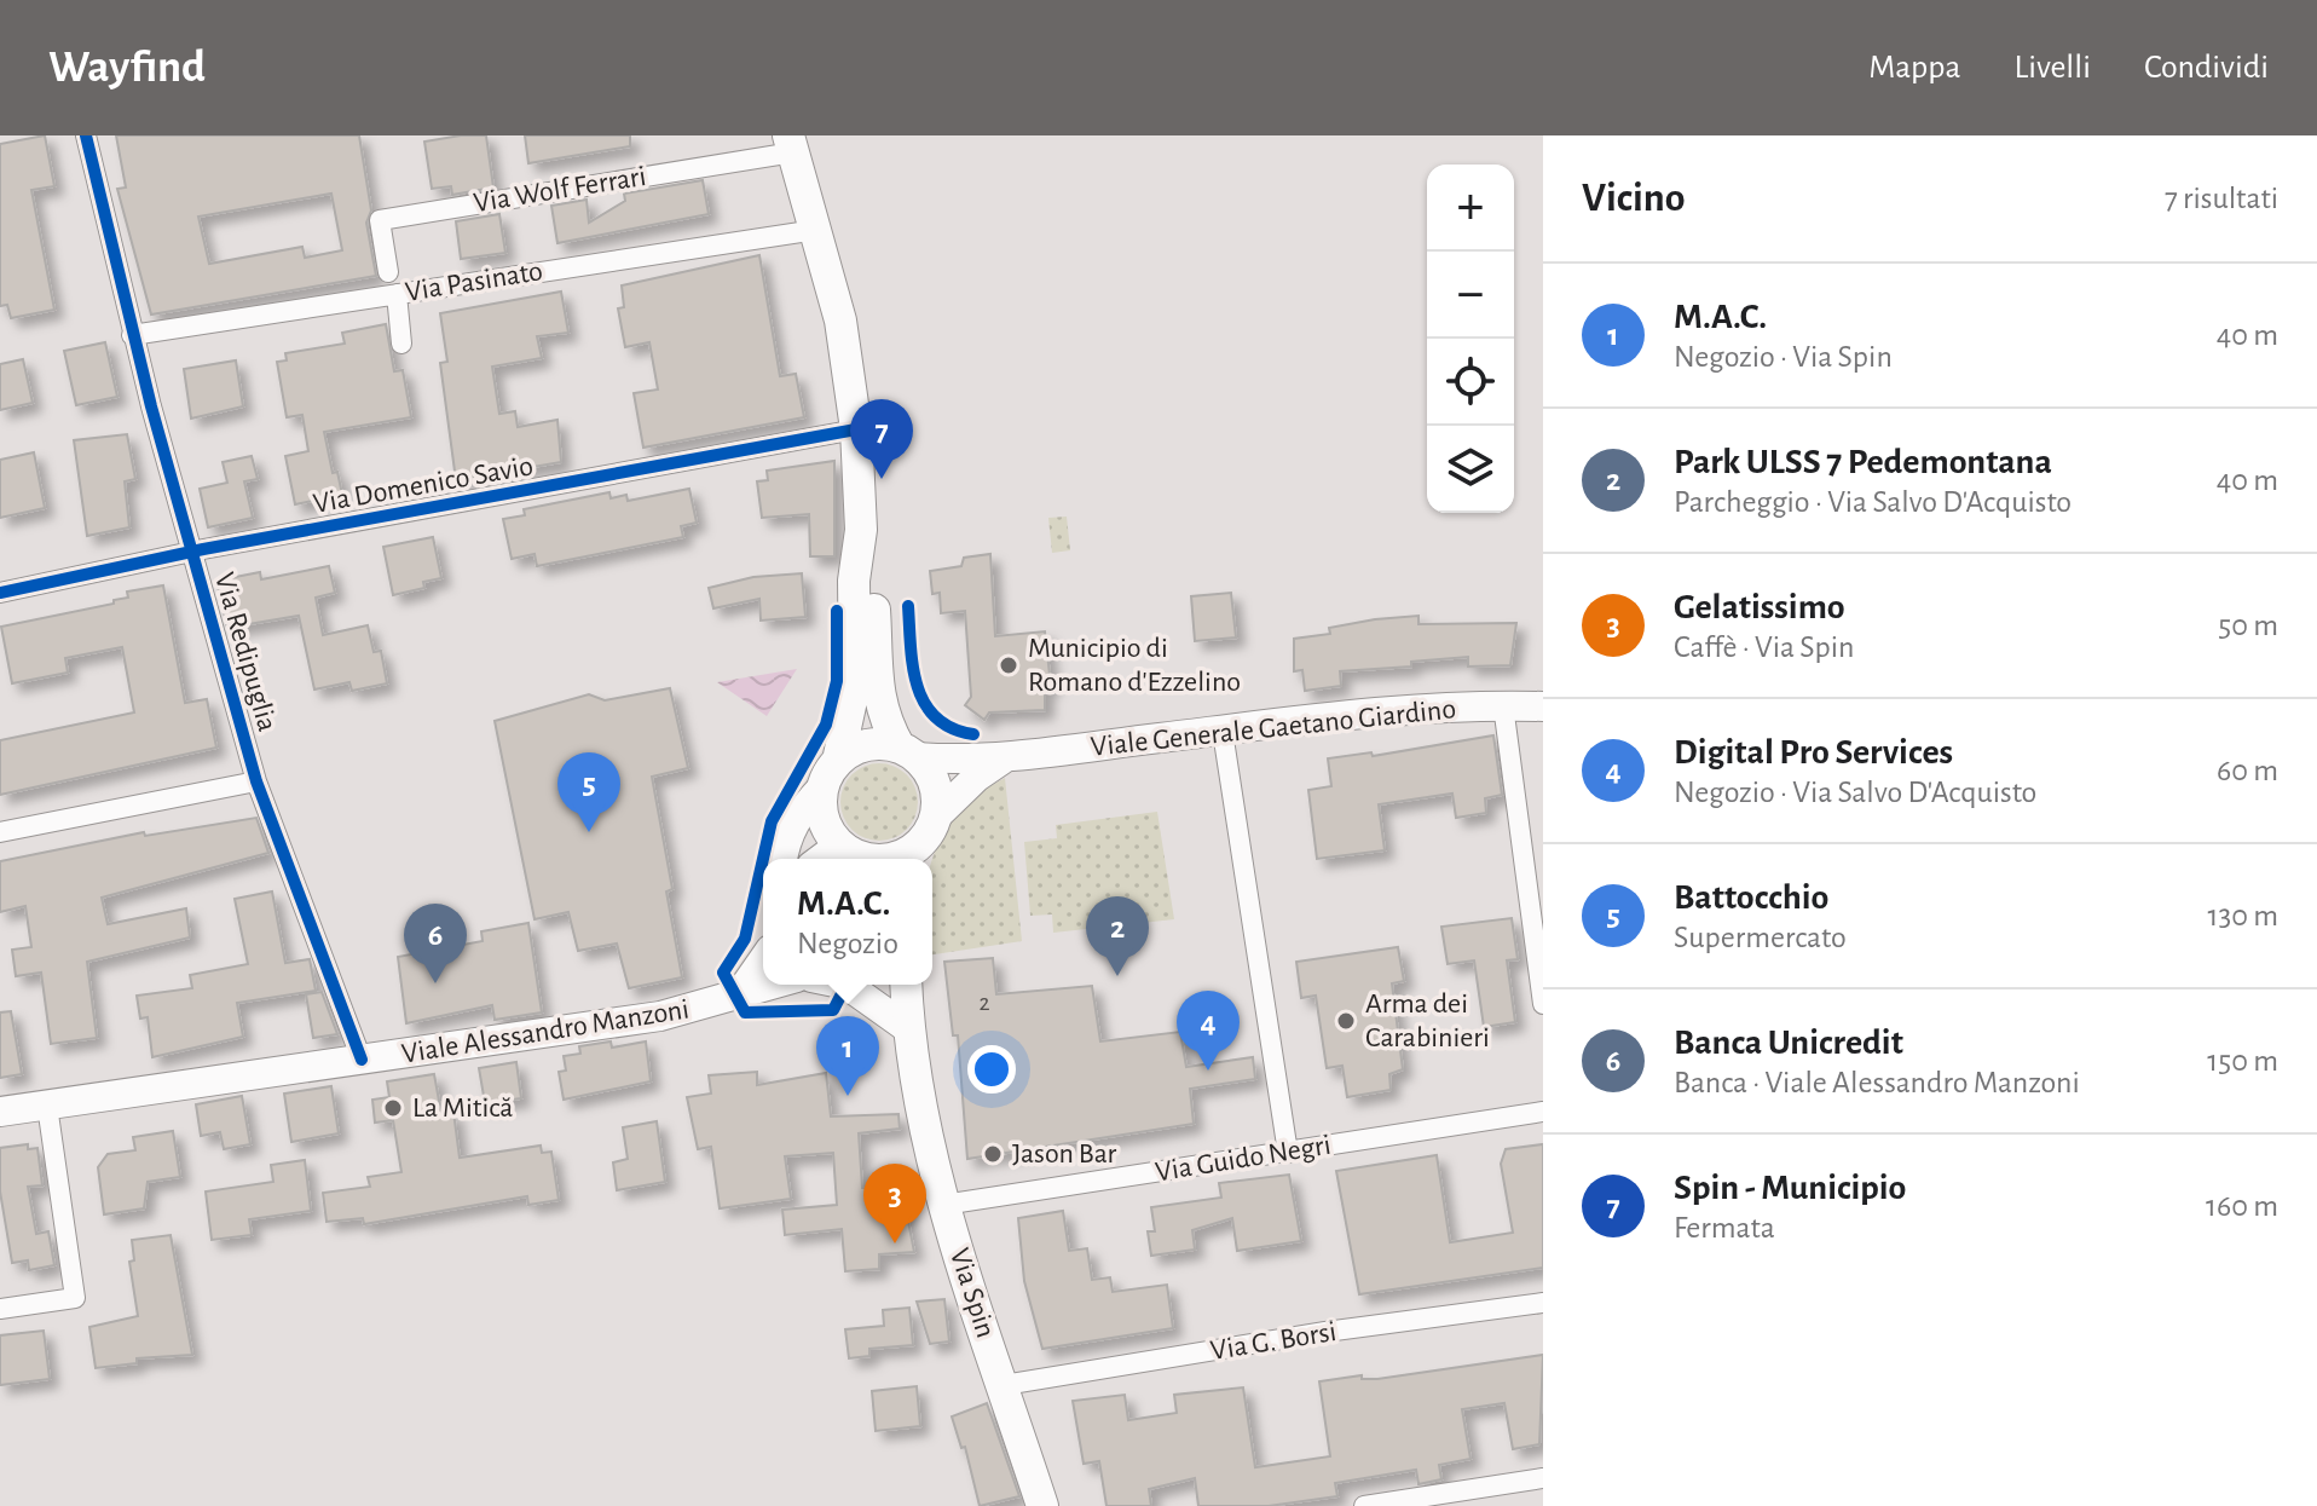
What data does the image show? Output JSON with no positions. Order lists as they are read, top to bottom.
{
  "streets": {
    "main road": ["Viale Generale Gaetano Giardino", "Viale Alessandro Manzoni", "Via Spin"],
    "street": [
      "Via Wolf Ferrari",
      "Via Pasinato",
      "Via Domenico Savio",
      "Via Redipuglia",
      "Via Guido Negri",
      "Via G. Borsi"
    ]
  },
  "crossings": [
    ["Via Pasinato", "Via Redipuglia"],
    ["Via Domenico Savio", "Via Redipuglia"],
    ["Via Redipuglia", "Viale Alessandro Manzoni"],
    ["Via Guido Negri", "Via Spin"],
    ["Via Spin", "Via G. Borsi"]
  ],
  "places": [
    "Municipio di Romano d'Ezzelino",
    "Arma dei Carabinieri",
    "La Mitică",
    "Jason Bar"
  ],
  "house_numbers": ["2"],
  "page": {
    "header": "Wayfind",
    "nav": ["Mappa", "Livelli", "Condividi"],
    "heading": ["Vicino", "7 risultati"],
    "map_buttons": ["+", "−"],
    "list": [
      {
        "mark": "1",
        "name": "M.A.C.",
        "note": "Negozio · Via Spin",
        "value": "40 m"
      },
      {
        "mark": "2",
        "name": "Park ULSS 7 Pedemontana",
        "note": "Parcheggio · Via Salvo D'Acquisto",
        "value": "40 m"
      },
      {
        "mark": "3",
        "name": "Gelatissimo",
        "note": "Caffè · Via Spin",
        "value": "50 m"
      },
      {
        "mark": "4",
        "name": "Digital Pro Services",
        "note": "Negozio · Via Salvo D'Acquisto",
        "value": "60 m"
      },
      {
        "mark": "5",
        "name": "Battocchio",
        "note": "Supermercato",
        "value": "130 m"
      },
      {
        "mark": "6",
        "name": "Banca Unicredit",
        "note": "Banca · Viale Alessandro Manzoni",
        "value": "150 m"
      },
      {
        "mark": "7",
        "name": "Spin - Municipio",
        "note": "Fermata",
        "value": "160 m"
      }
    ],
    "pins": [
      "7",
      "5",
      "2",
      "6",
      "4",
      "1",
      "3"
    ],
    "popup": ["M.A.C.", "Negozio"]
  }
}
